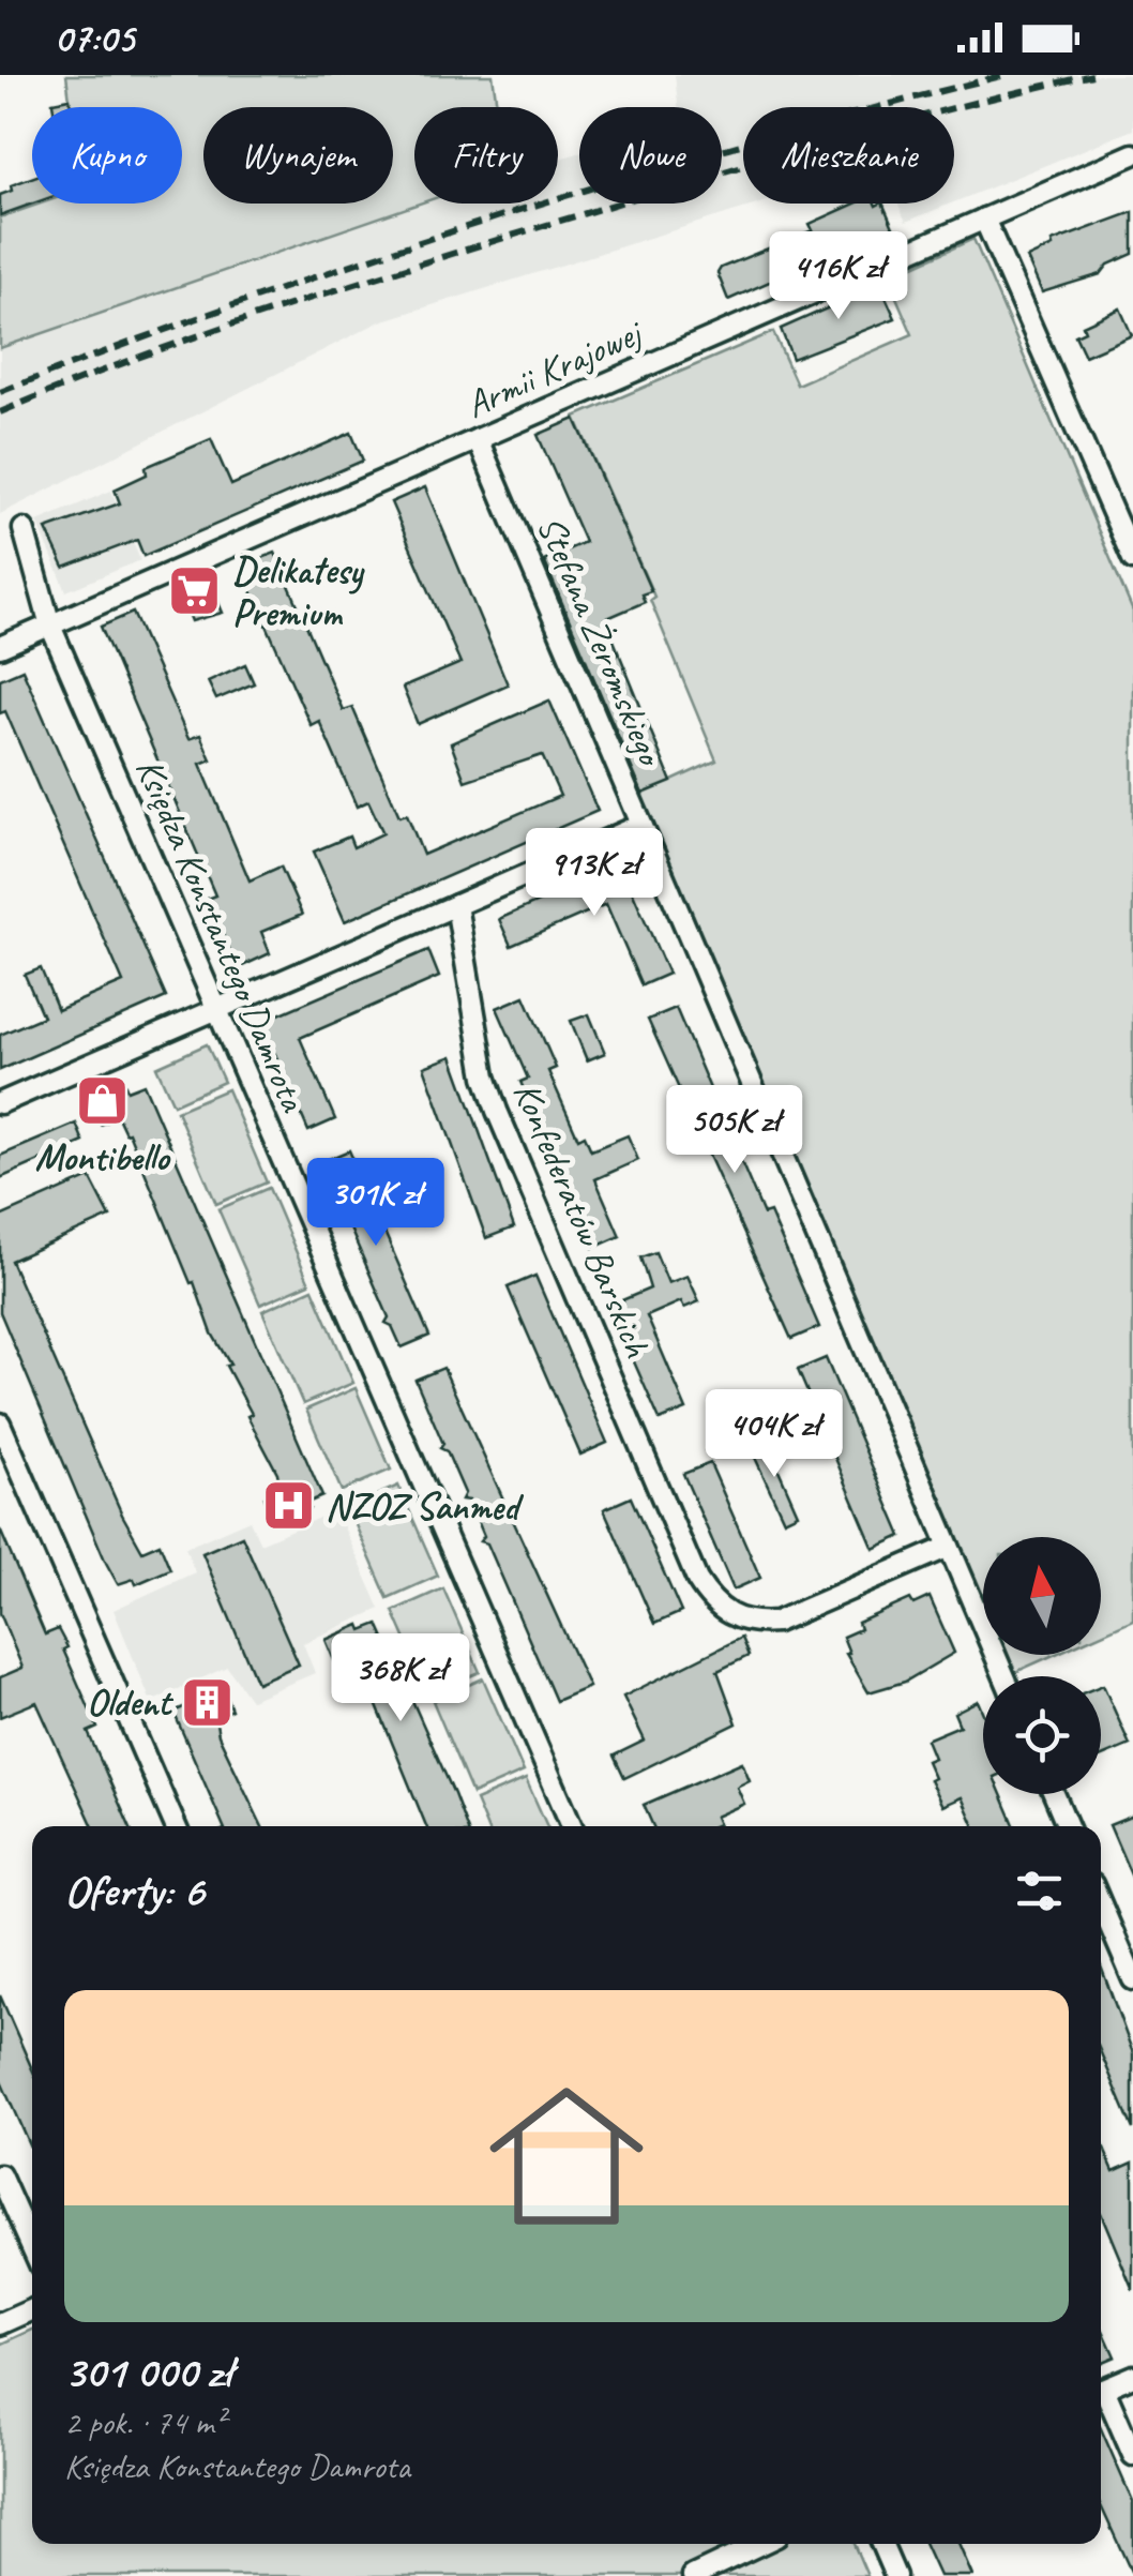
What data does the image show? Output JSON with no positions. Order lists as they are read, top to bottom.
{
  "streets": {
    "street": [
      "Armii Krajowej",
      "Stefana Żeromskiego",
      "Księdza Konstantego Damrota",
      "Konfederatów Barskich"
    ]
  },
  "crossings": [
    ["Armii Krajowej", "Stefana Żeromskiego"],
    ["Armii Krajowej", "Księdza Konstantego Damrota"],
    ["Stefana Żeromskiego", "Konfederatów Barskich"]
  ],
  "places": {
    "supermarket": ["Delikatesy Premium"],
    "shop": ["Montibello"],
    "hospital": ["NZOZ Sanmed"],
    "building": ["Oldent"]
  },
  "north": "top",
  "page": {
    "status": "07:05",
    "chip": [
      "Kupno",
      "Wynajem",
      "Filtry",
      "Nowe",
      "Mieszkanie"
    ],
    "price": [
      "416K zł",
      "913K zł",
      "505K zł",
      "301K zł",
      "404K zł",
      "368K zł"
    ],
    "heading": "Oferty: 6",
    "list": [
      {
        "name": "301 000 zł",
        "note": "2 pok. · 74 m² · Księdza Konstantego Damrota"
      }
    ]
  }
}
